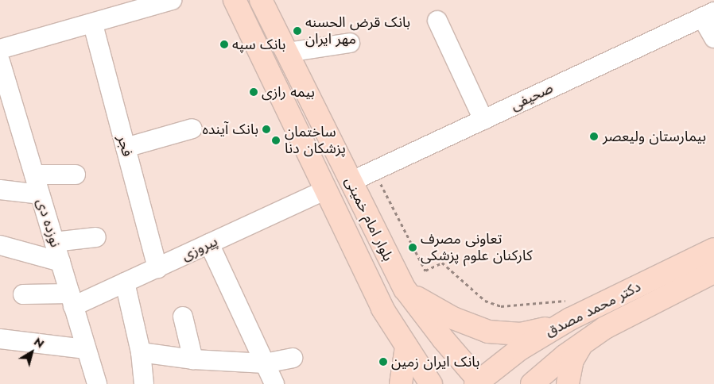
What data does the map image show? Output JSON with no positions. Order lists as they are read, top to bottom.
{
  "streets": {
    "main road": ["بلوار امام خمینی", "دکتر محمد مصدق"],
    "street": [
      "صحیفی",
      "فجر",
      "نوزده دی",
      "پیروزی"
    ]
  },
  "crossings": [
    ["صحیفی", "بلوار امام خمینی"],
    ["فجر", "پیروزی"],
    ["بلوار امام خمینی", "پیروزی"],
    ["بلوار امام خمینی", "دکتر محمد مصدق"],
    ["نوزده دی", "پیروزی"]
  ],
  "places": [
    "بانک قرض الحسنه مهر ایران",
    "بانک سپه",
    "بیمه رازی",
    "بانک آینده",
    "بیمارستان ولیعصر",
    "ساختمان پزشکان دنا",
    "تعاونی مصرف کارکنان علوم پزشکی",
    "بانک ایران زمین"
  ],
  "north": "top right"
}
